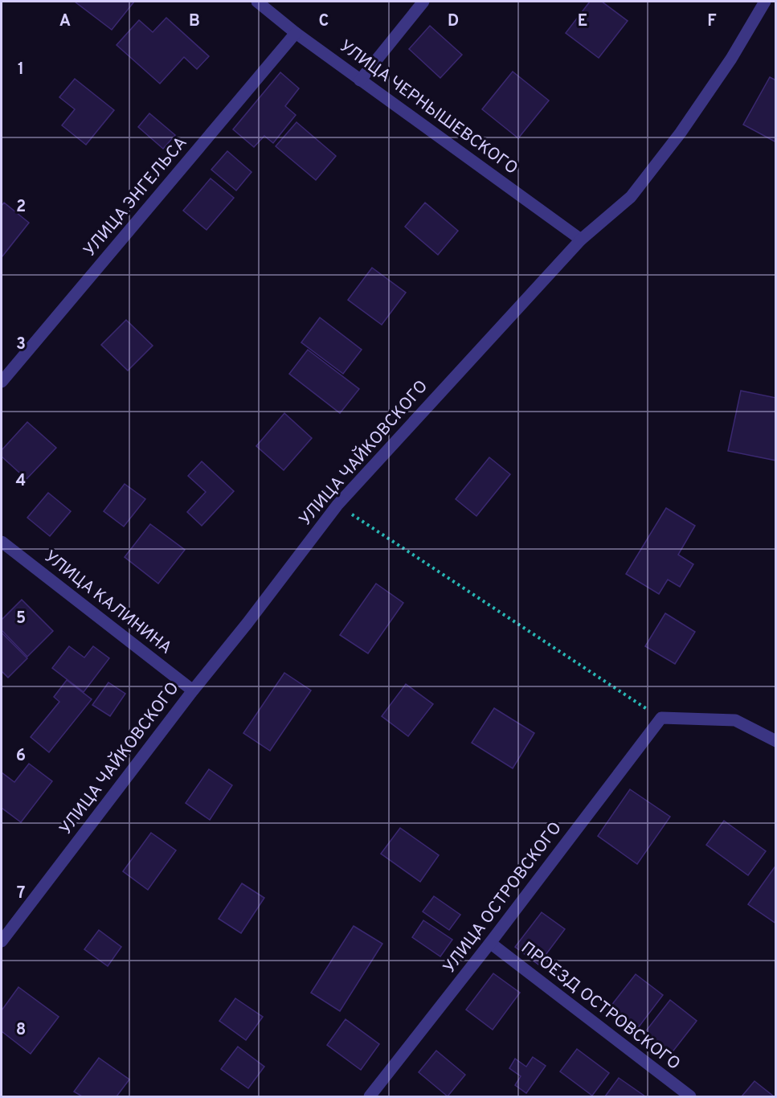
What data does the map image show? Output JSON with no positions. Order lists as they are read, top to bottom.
{
  "streets": {
    "street": [
      "УЛИЦА ЧЕРНЫШЕВСКОГО",
      "УЛИЦА ЭНГЕЛЬСА",
      "УЛИЦА ЧАЙКОВСКОГО",
      "УЛИЦА КАЛИНИНА",
      "УЛИЦА ОСТРОВСКОГО",
      "ПРОЕЗД ОСТРОВСКОГО"
    ]
  },
  "crossings": [
    ["УЛИЦА ЧЕРНЫШЕВСКОГО", "УЛИЦА ЭНГЕЛЬСА"],
    ["УЛИЦА ЧЕРНЫШЕВСКОГО", "УЛИЦА ЧАЙКОВСКОГО"],
    ["УЛИЦА ЧАЙКОВСКОГО", "УЛИЦА КАЛИНИНА"],
    ["УЛИЦА ОСТРОВСКОГО", "ПРОЕЗД ОСТРОВСКОГО"]
  ],
  "grid": {
    "columns": [
      "A",
      "B",
      "C",
      "D",
      "E",
      "F"
    ],
    "rows": [
      "1",
      "2",
      "3",
      "4",
      "5",
      "6",
      "7",
      "8"
    ]
  }
}
